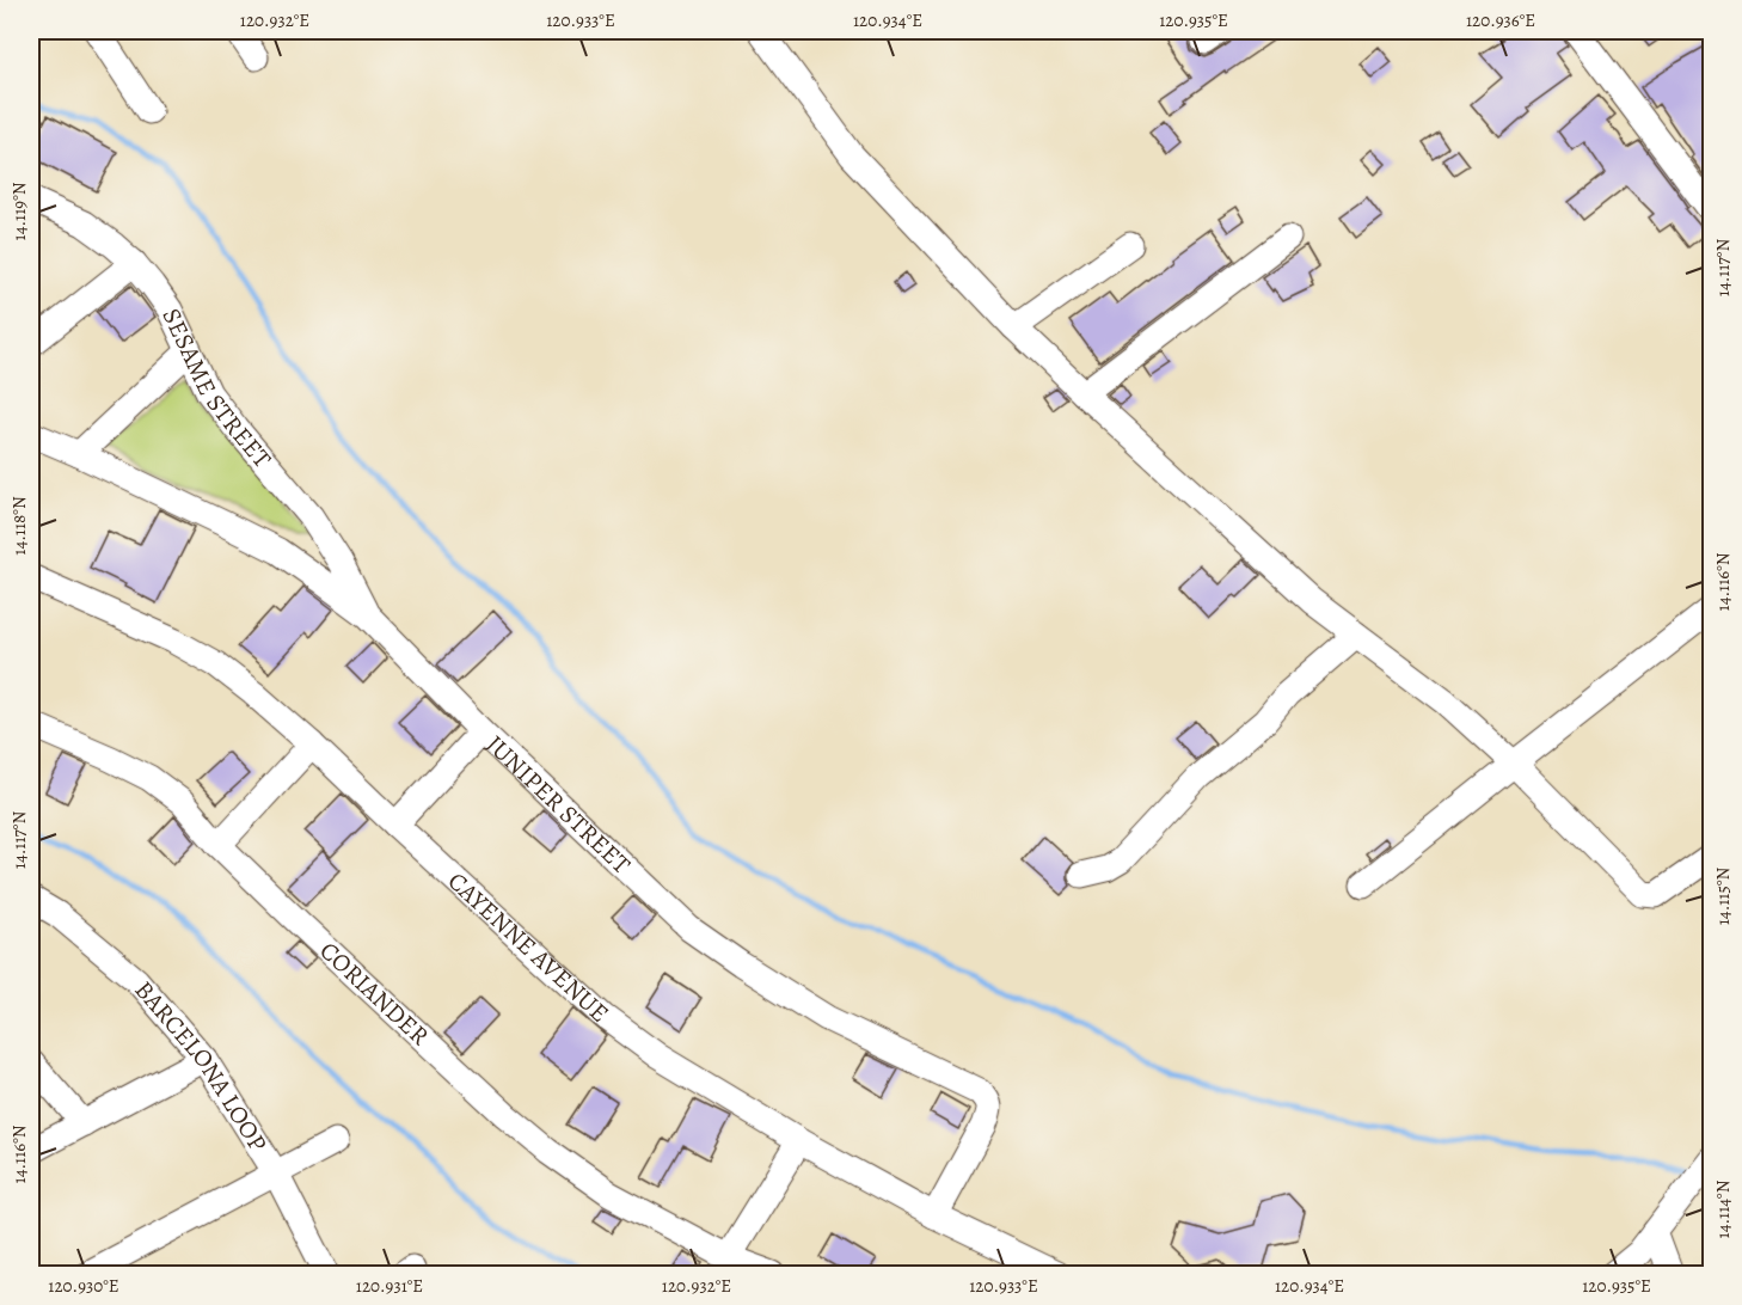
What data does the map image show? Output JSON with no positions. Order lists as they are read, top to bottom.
{
  "streets": {
    "street": [
      "SESAME STREET",
      "JUNIPER STREET",
      "CAYENNE AVENUE",
      "CORIANDER",
      "BARCELONA LOOP"
    ]
  },
  "crossings": [
    ["SESAME STREET", "JUNIPER STREET"],
    ["JUNIPER STREET", "CAYENNE AVENUE"]
  ],
  "coordinates": [
    "120.932°E",
    "120.933°E",
    "120.934°E",
    "120.935°E",
    "120.936°E",
    "14.119°N",
    "14.117°N",
    "14.118°N",
    "14.116°N",
    "14.115°N",
    "14.114°N",
    "120.930°E",
    "120.931°E"
  ]
}
